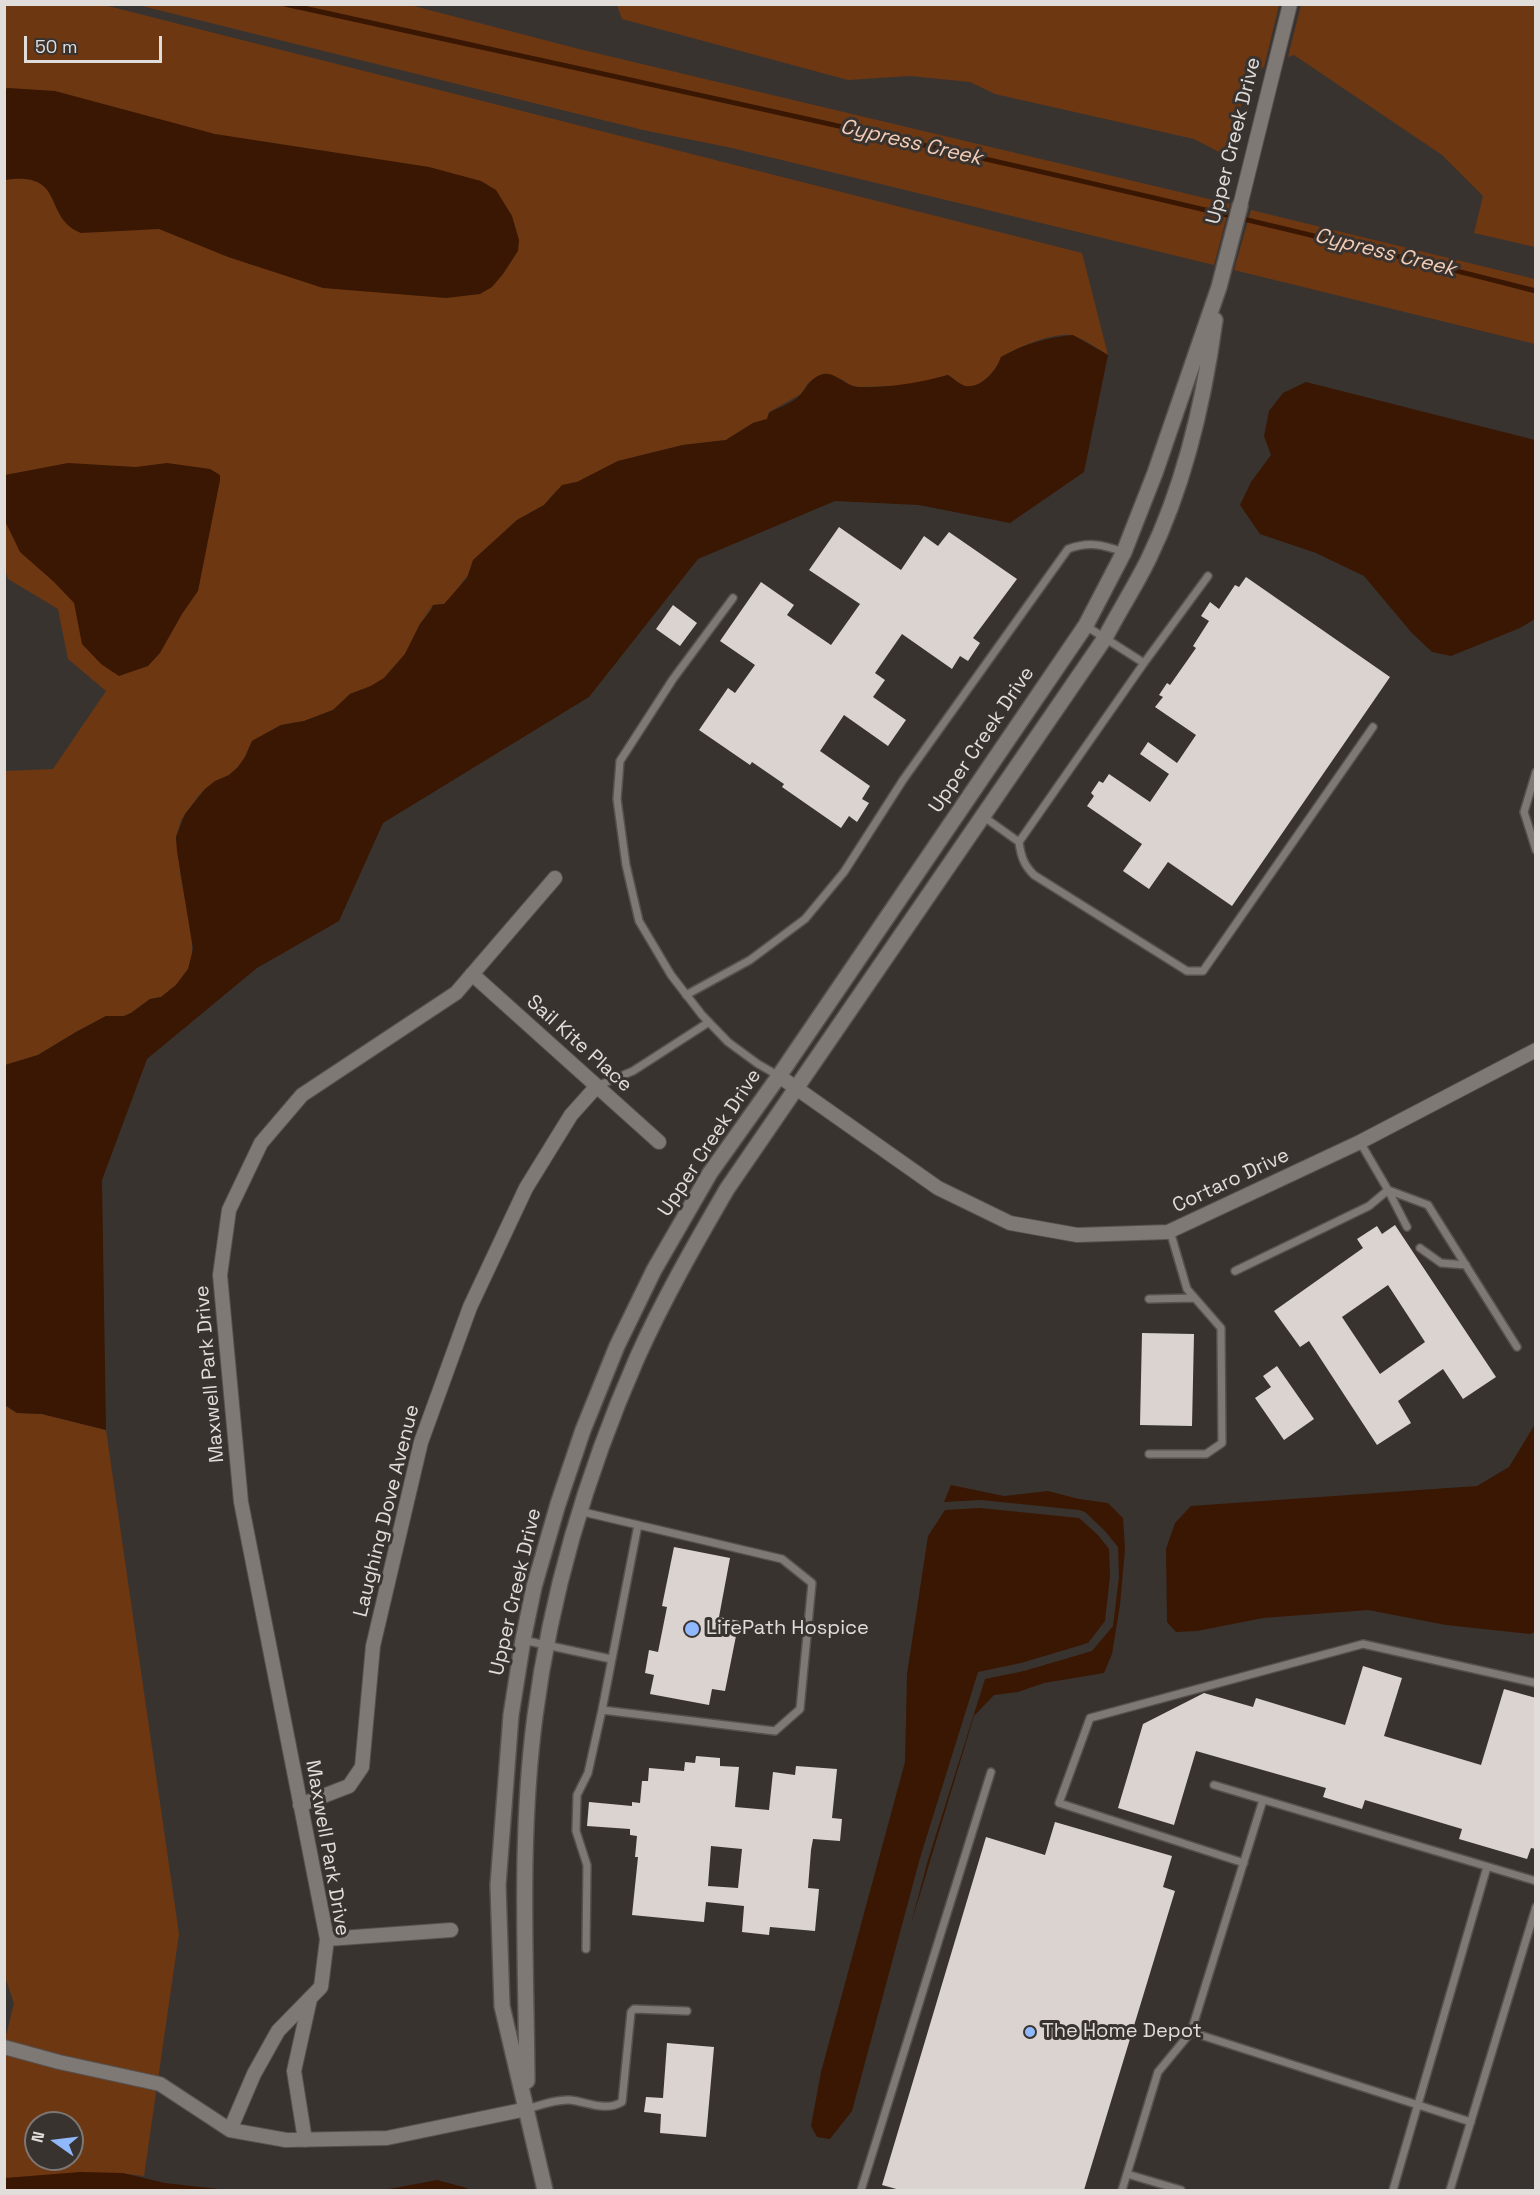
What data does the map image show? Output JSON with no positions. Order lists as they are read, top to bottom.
{
  "streets": {
    "street": [
      "Upper Creek Drive",
      "Sail Kite Place",
      "Cortaro Drive",
      "Maxwell Park Drive",
      "Laughing Dove Avenue"
    ]
  },
  "crossings": [
    ["Upper Creek Drive", "Cortaro Drive"],
    ["Sail Kite Place", "Maxwell Park Drive"],
    ["Sail Kite Place", "Laughing Dove Avenue"],
    ["Maxwell Park Drive", "Laughing Dove Avenue"]
  ],
  "water": ["Cypress Creek"],
  "places": ["LifePath Hospice", "The Home Depot"],
  "scale_bar": "50 m",
  "north": "left"
}
